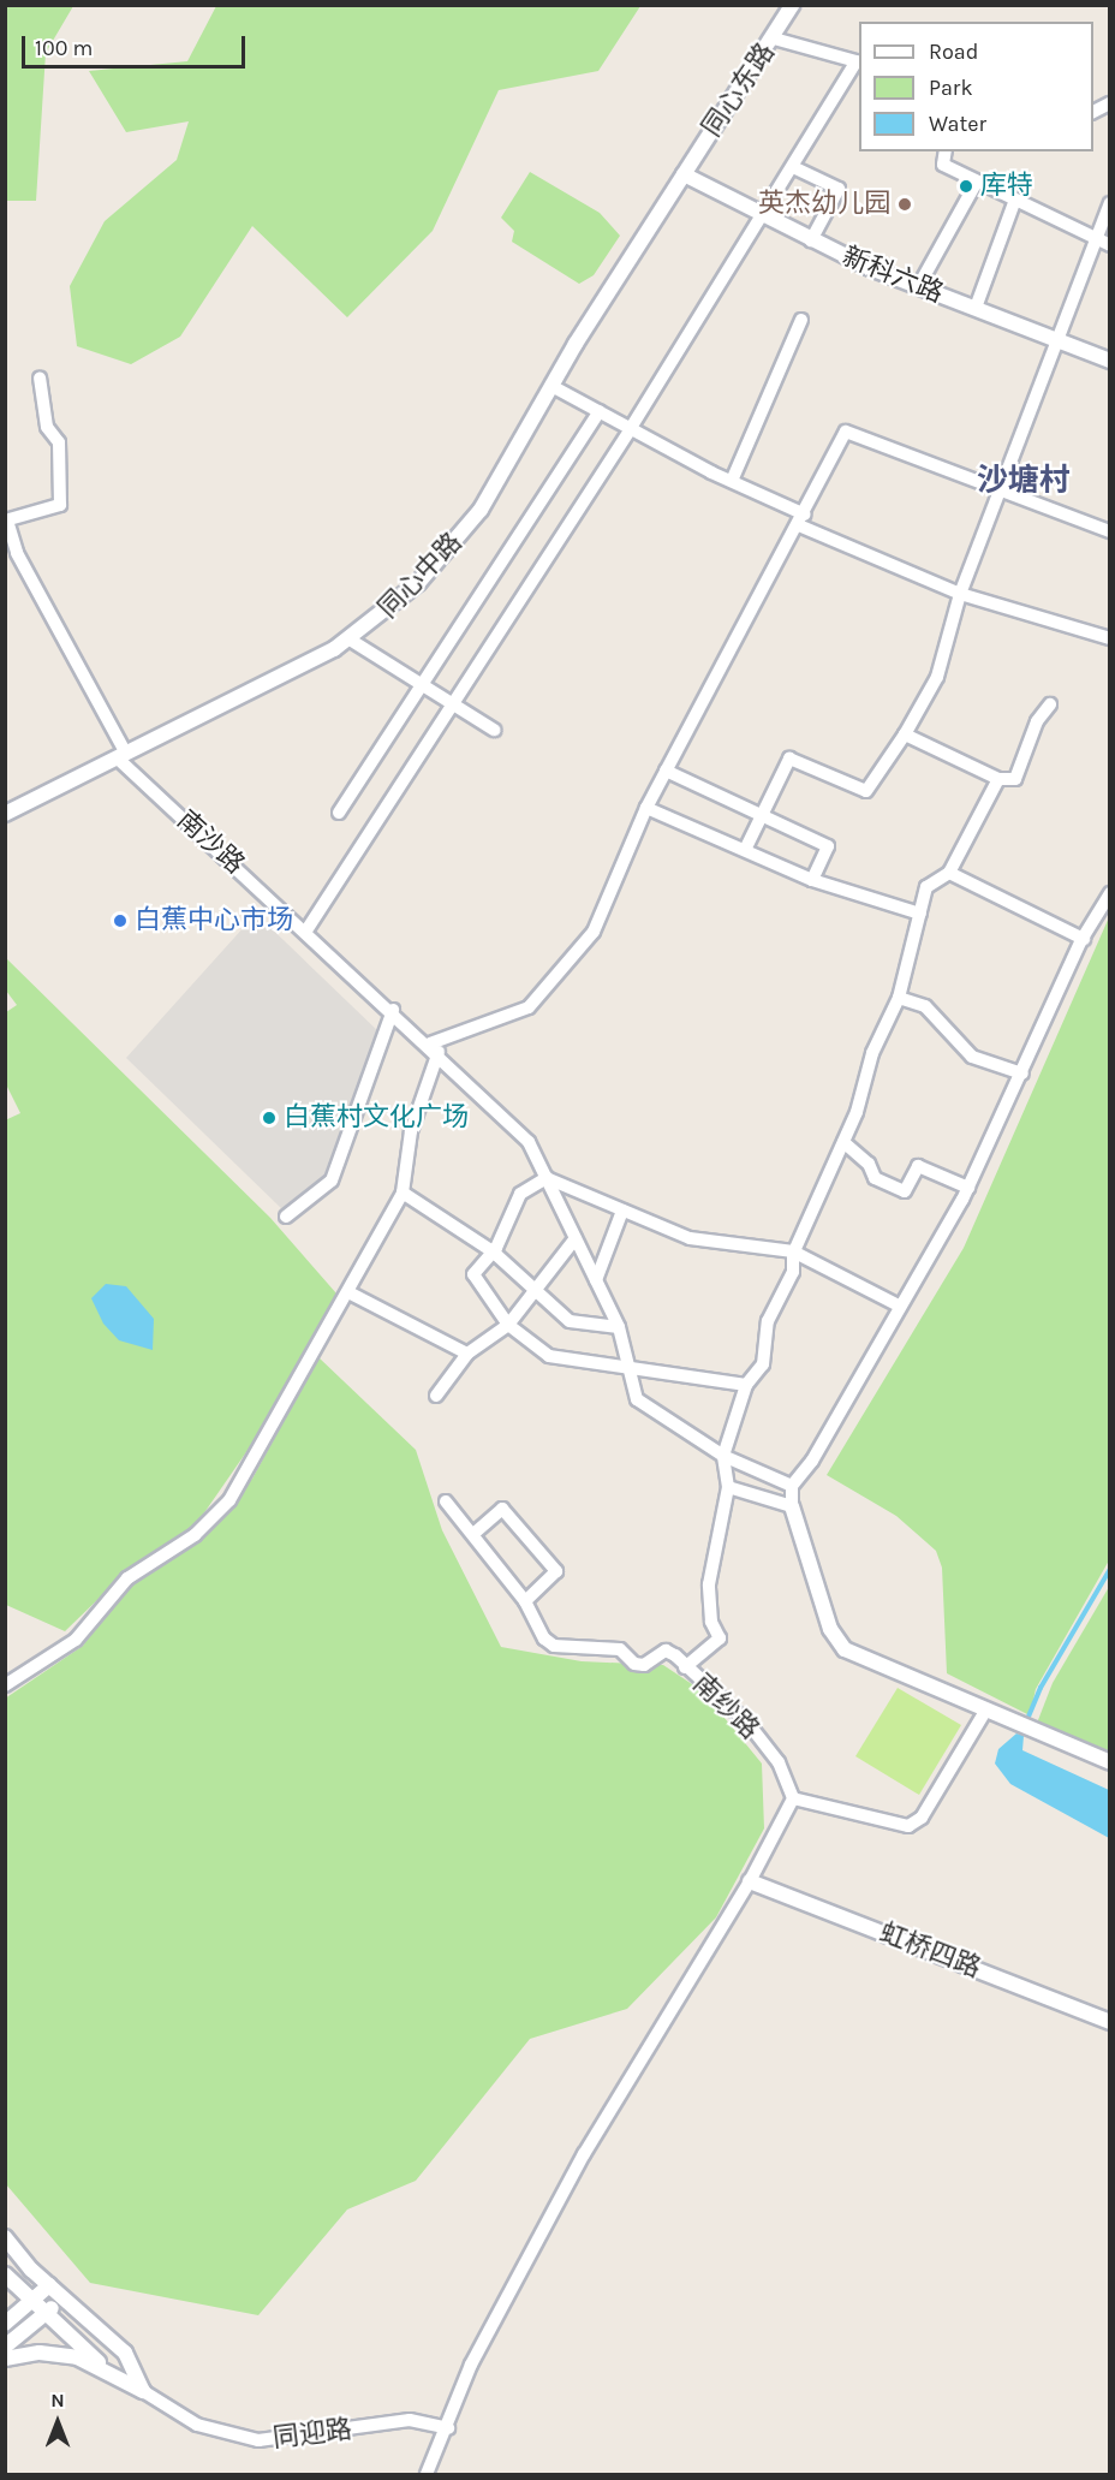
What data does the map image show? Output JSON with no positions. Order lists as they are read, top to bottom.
{
  "streets": {
    "street": [
      "同心东路",
      "新科六路",
      "同心中路",
      "南沙路",
      "南纱路",
      "虹桥四路",
      "同迎路"
    ]
  },
  "crossings": [
    ["同心东路", "新科六路"],
    ["同心东路", "同心中路"],
    ["新科六路", "同心中路"],
    ["同心中路", "南沙路"],
    ["南沙路", "南纱路"]
  ],
  "districts": ["沙塘村"],
  "places": [
    "库特",
    "英杰幼儿园",
    "白蕉中心市场",
    "白蕉村文化广场"
  ],
  "legend": ["Road", "Park", "Water"],
  "scale_bar": "100 m",
  "north": "top"
}
